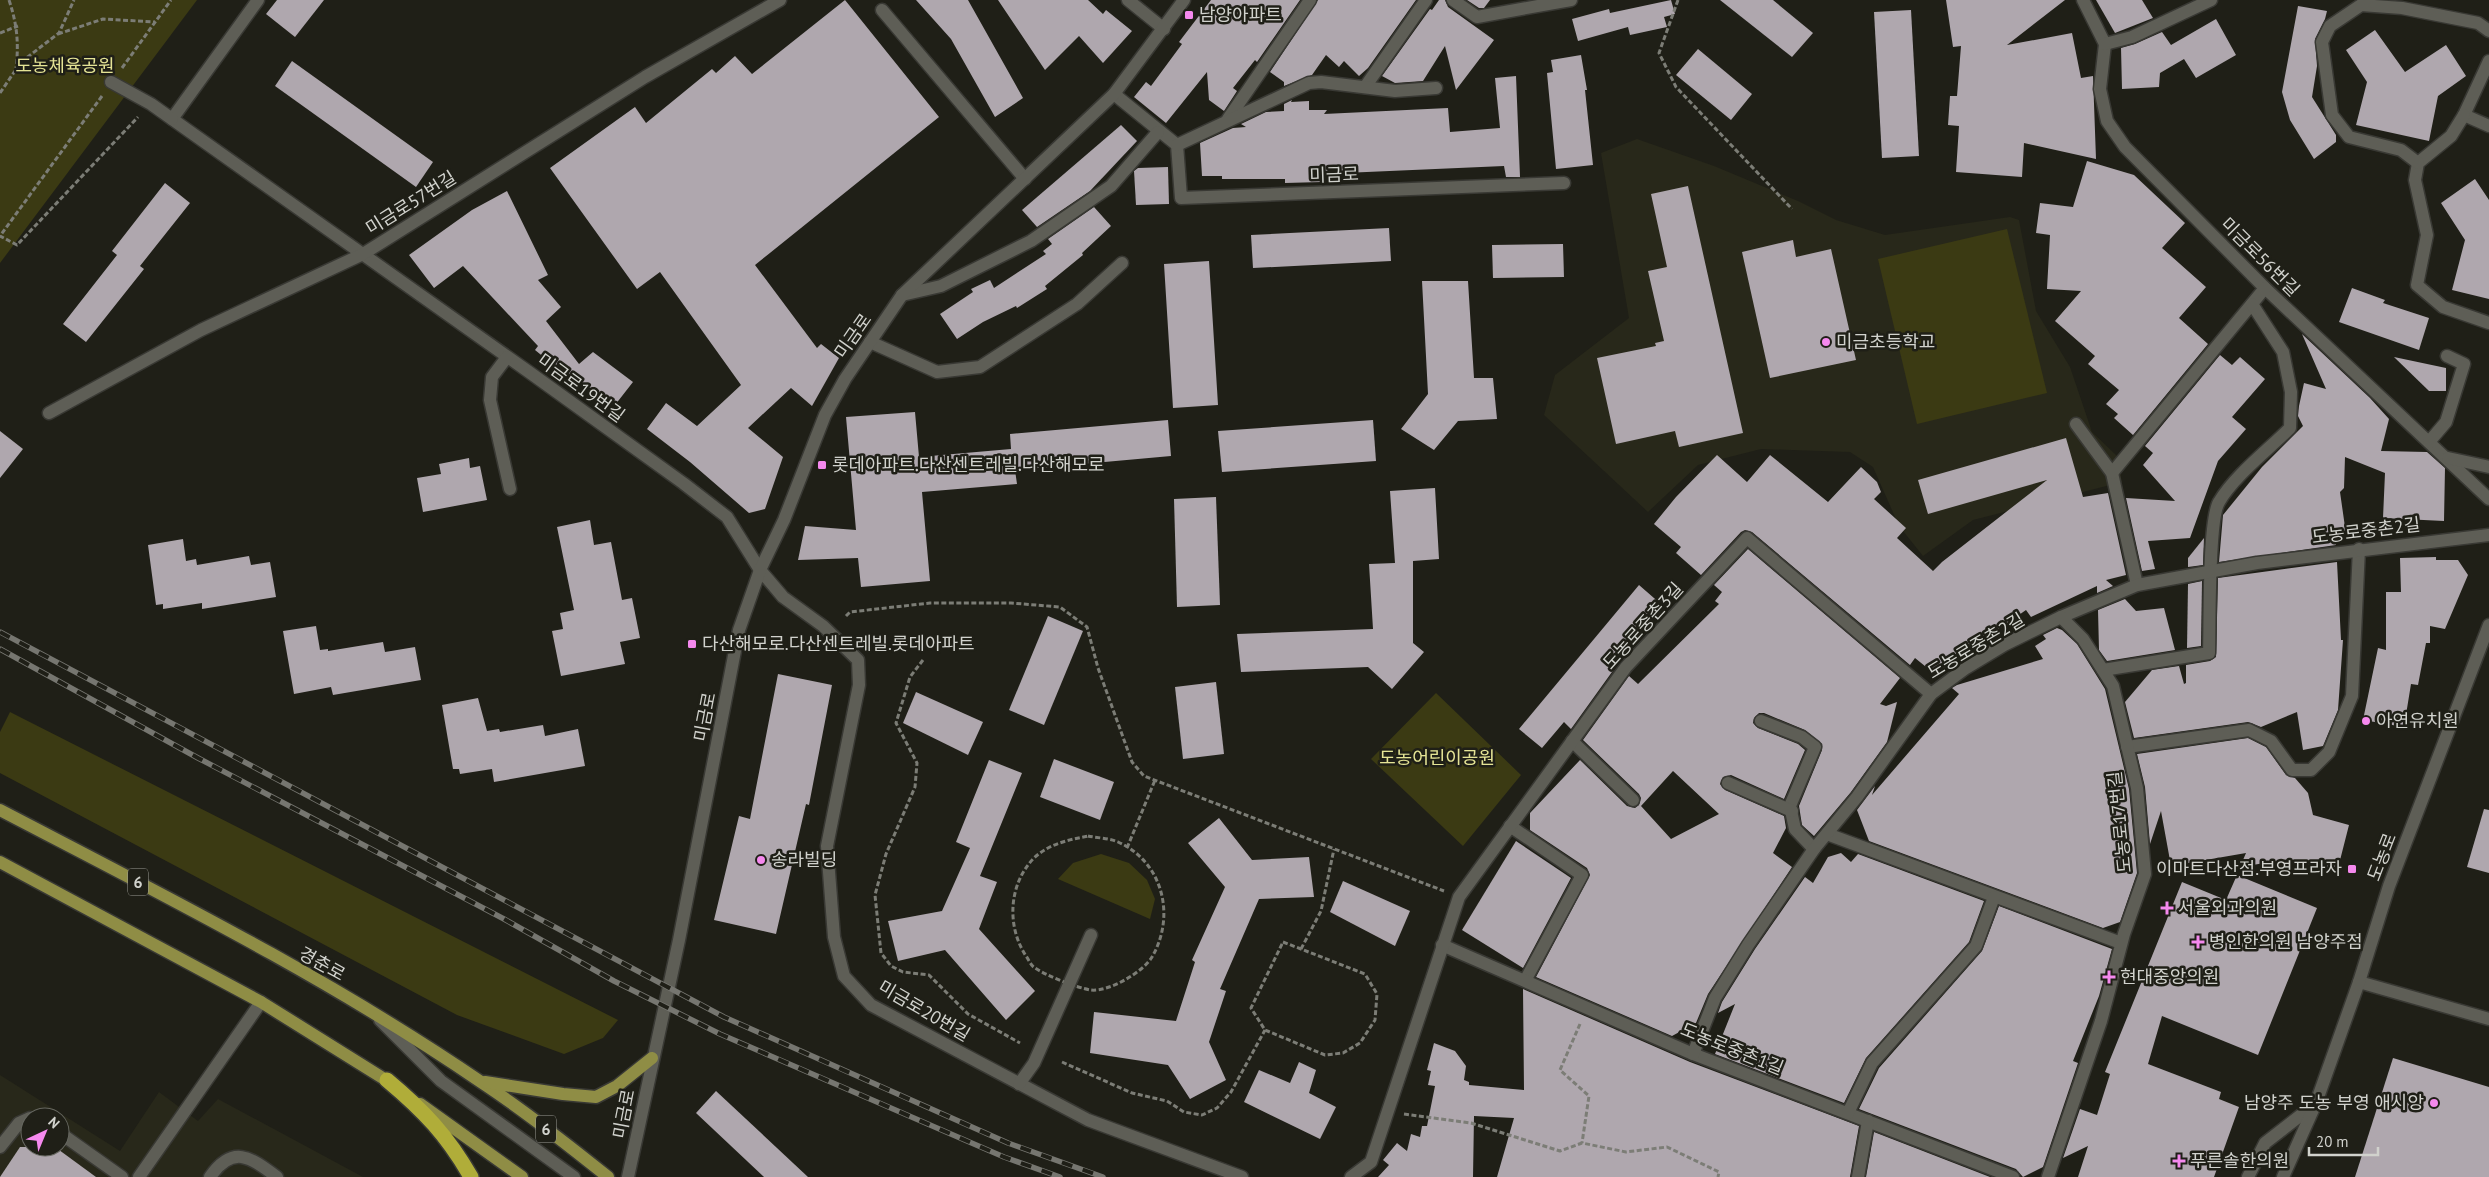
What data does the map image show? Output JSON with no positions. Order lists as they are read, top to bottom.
{
  "streets": {
    "main road": ["6", "경춘로"],
    "street": [
      "미금로",
      "미금로57번길",
      "미금로56번길",
      "미금로19번길",
      "도농로중촌2길",
      "도농로중촌3길",
      "도농로17번길",
      "도농로",
      "미금로20번길",
      "도농로중촌1길"
    ]
  },
  "crossings": [
    ["미금로", "미금로19번길"],
    ["미금로", "미금로20번길"],
    ["미금로57번길", "미금로19번길"],
    ["미금로19번길", "미금로20번길"],
    ["도농로중촌2길", "도농로중촌3길"],
    ["도농로중촌2길", "도농로17번길"],
    ["도농로중촌2길", "도농로중촌1길"],
    ["도농로중촌3길", "도농로중촌1길"]
  ],
  "parks": ["도농체육공원", "도농어린이공원"],
  "places": {
    "transit": [
      "남양아파트",
      "롯데아파트.다산센트레빌.다산해모로",
      "다산해모로.다산센트레빌.롯데아파트",
      "이마트다산점.부영프라자"
    ],
    "other": [
      "미금초등학교",
      "아연유치원",
      "송라빌딩",
      "남양주 도농 부영 애시앙"
    ],
    "health": [
      "서울외과의원",
      "병인한의원 남양주점",
      "현대중앙의원",
      "푸른솔한의원"
    ]
  },
  "scale_bar": "20 m",
  "north": "top right"
}
